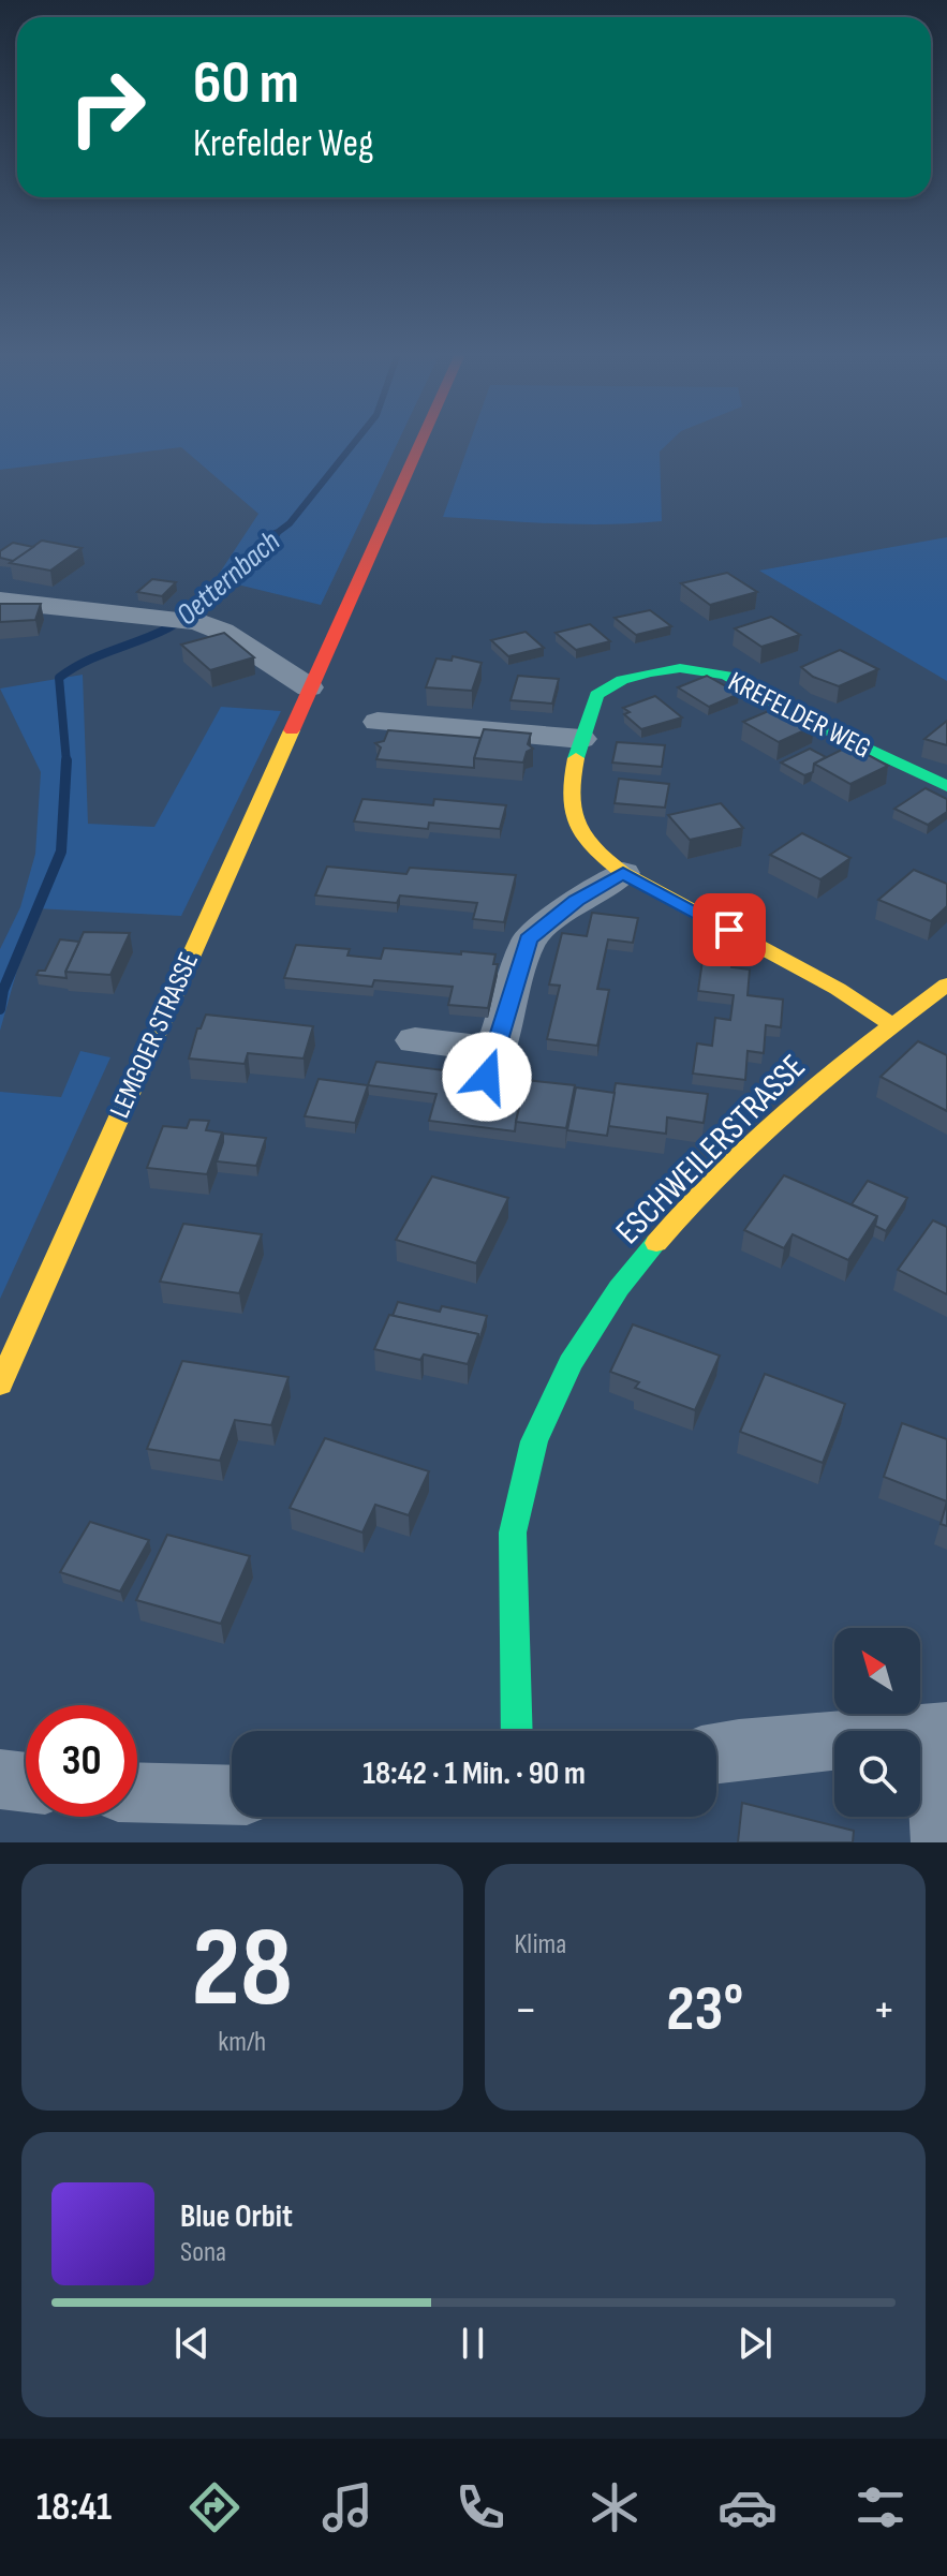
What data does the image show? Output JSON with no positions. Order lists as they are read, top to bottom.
{
  "streets": {
    "main road": ["KREFELDER WEG", "LEMGOER STRASSE", "ESCHWEILERSTRASSE"]
  },
  "crossings": [
    ["KREFELDER WEG", "ESCHWEILERSTRASSE"]
  ],
  "water": ["Oetternbach"],
  "north": "top left",
  "page": {
    "turn": ["60 m", "Krefelder Weg"],
    "limit": "30",
    "trip": "18:42 · 1 Min. · 90 m",
    "tile": [
      ["28", "km/h"],
      "Klima"
    ],
    "heat": ["−", "23°", "+"],
    "song": ["Blue Orbit", "Sona"],
    "tabs": "18:41"
  }
}
